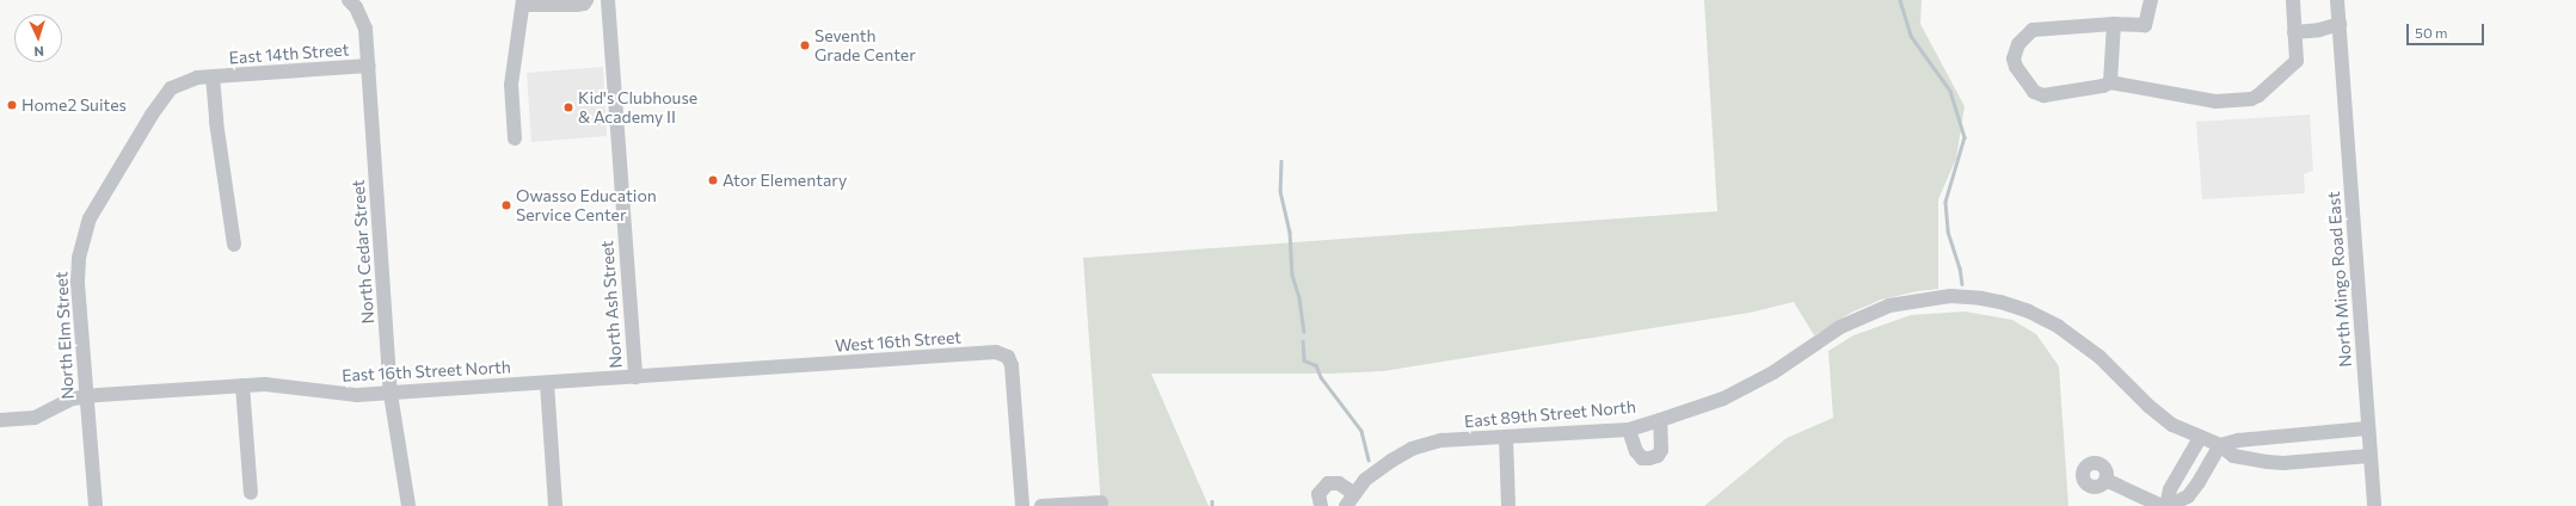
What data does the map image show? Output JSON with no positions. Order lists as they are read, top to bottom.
{
  "streets": {
    "street": [
      "East 14th Street",
      "North Cedar Street",
      "North Mingo Road East",
      "North Ash Street",
      "North Elm Street",
      "West 16th Street",
      "East 16th Street North",
      "East 89th Street North"
    ]
  },
  "crossings": [
    ["East 14th Street", "North Cedar Street"],
    ["East 14th Street", "North Elm Street"],
    ["North Cedar Street", "East 16th Street North"],
    ["North Mingo Road East", "East 89th Street North"],
    ["North Ash Street", "East 16th Street North"],
    ["North Elm Street", "East 16th Street North"],
    ["West 16th Street", "East 16th Street North"]
  ],
  "places": [
    "Seventh Grade Center",
    "Home2 Suites",
    "Kid's Clubhouse & Academy II",
    "Ator Elementary",
    "Owasso Education Service Center"
  ],
  "scale_bar": "50 m",
  "north": "bottom"
}
